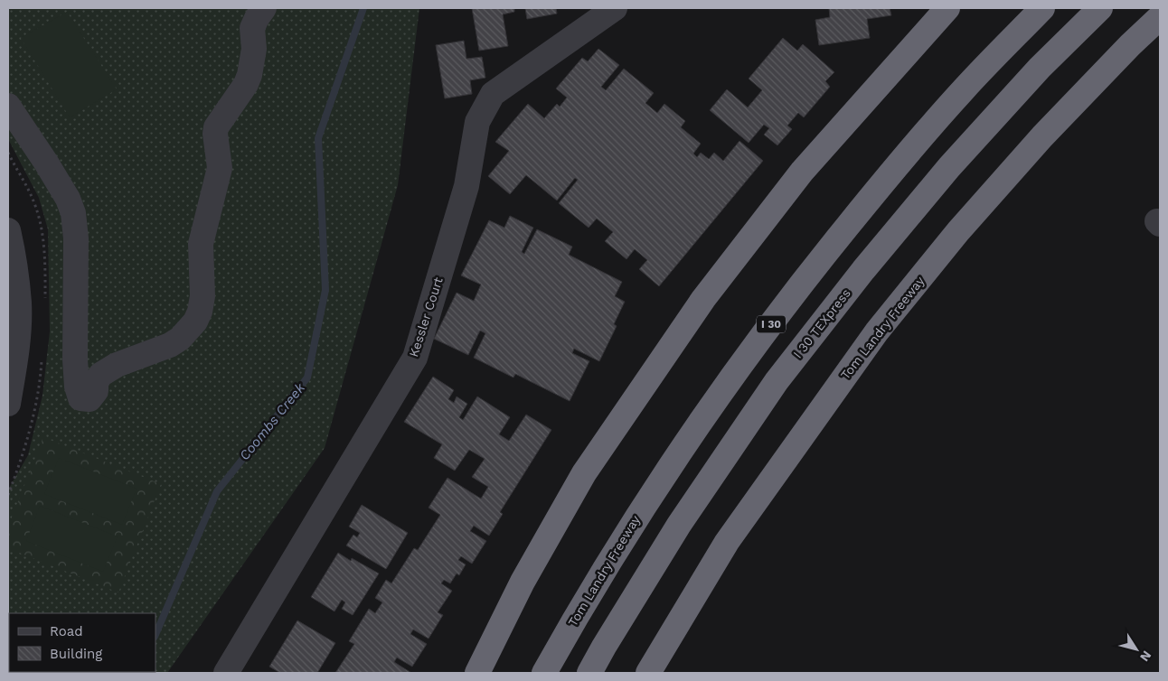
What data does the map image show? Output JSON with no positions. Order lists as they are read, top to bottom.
{
  "streets": {
    "highway": ["I 30 TEXpress", "I 30", "Tom Landry Freeway"],
    "street": ["Kessler Court"]
  },
  "water": ["Coombs Creek"],
  "legend": ["Road", "Building"],
  "north": "bottom right"
}
